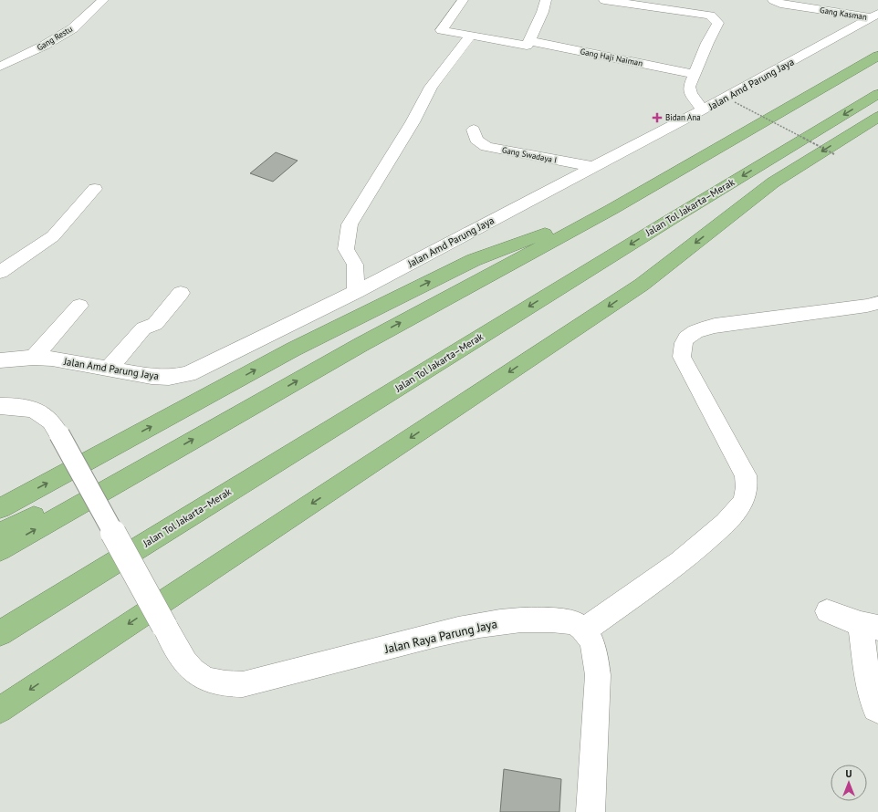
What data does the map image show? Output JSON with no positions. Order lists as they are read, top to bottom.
{
  "streets": {
    "highway": ["Jalan Tol Jakarta–Merak"],
    "street": [
      "Gang Kasman",
      "Gang Restu",
      "Gang Haji Naiman",
      "Jalan Amd Parung Jaya",
      "Gang Swadaya I",
      "Jalan Raya Parung Jaya"
    ]
  },
  "crossings": [
    ["Gang Kasman", "Jalan Amd Parung Jaya"],
    ["Jalan Amd Parung Jaya", "Gang Swadaya I"]
  ],
  "places": {
    "health": ["Bidan Ana"]
  },
  "north": "top"
}
